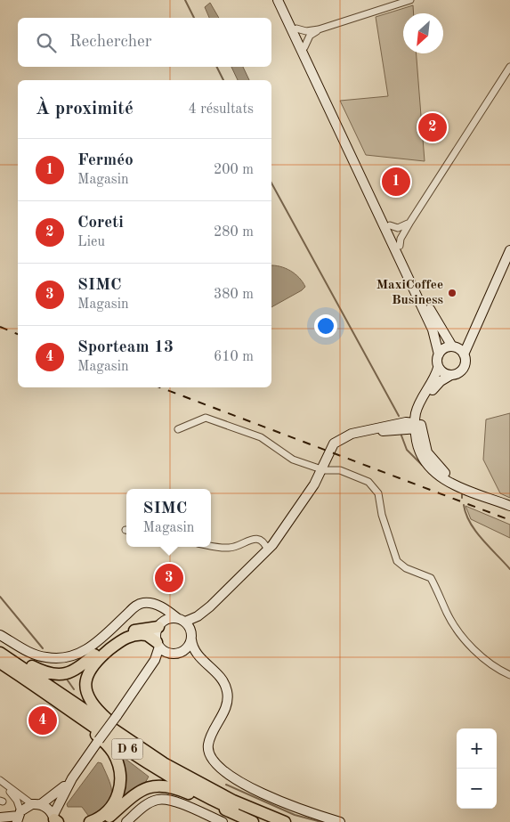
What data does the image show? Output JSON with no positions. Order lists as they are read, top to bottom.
{
  "streets": {
    "highway": ["D 6"]
  },
  "places": ["MaxiCoffee Business"],
  "north": "bottom left",
  "page": {
    "search": "Rechercher",
    "heading": ["À proximité", "4 résultats"],
    "pins": [
      "2",
      "1",
      "3",
      "4"
    ],
    "list": [
      {
        "mark": "1",
        "name": "Ferméo",
        "note": "Magasin",
        "value": "200 m"
      },
      {
        "mark": "2",
        "name": "Coreti",
        "note": "Lieu",
        "value": "280 m"
      },
      {
        "mark": "3",
        "name": "SIMC",
        "note": "Magasin",
        "value": "380 m"
      },
      {
        "mark": "4",
        "name": "Sporteam 13",
        "note": "Magasin",
        "value": "610 m"
      }
    ],
    "popup": ["SIMC", "Magasin"],
    "map_buttons": ["+", "−"]
  }
}
